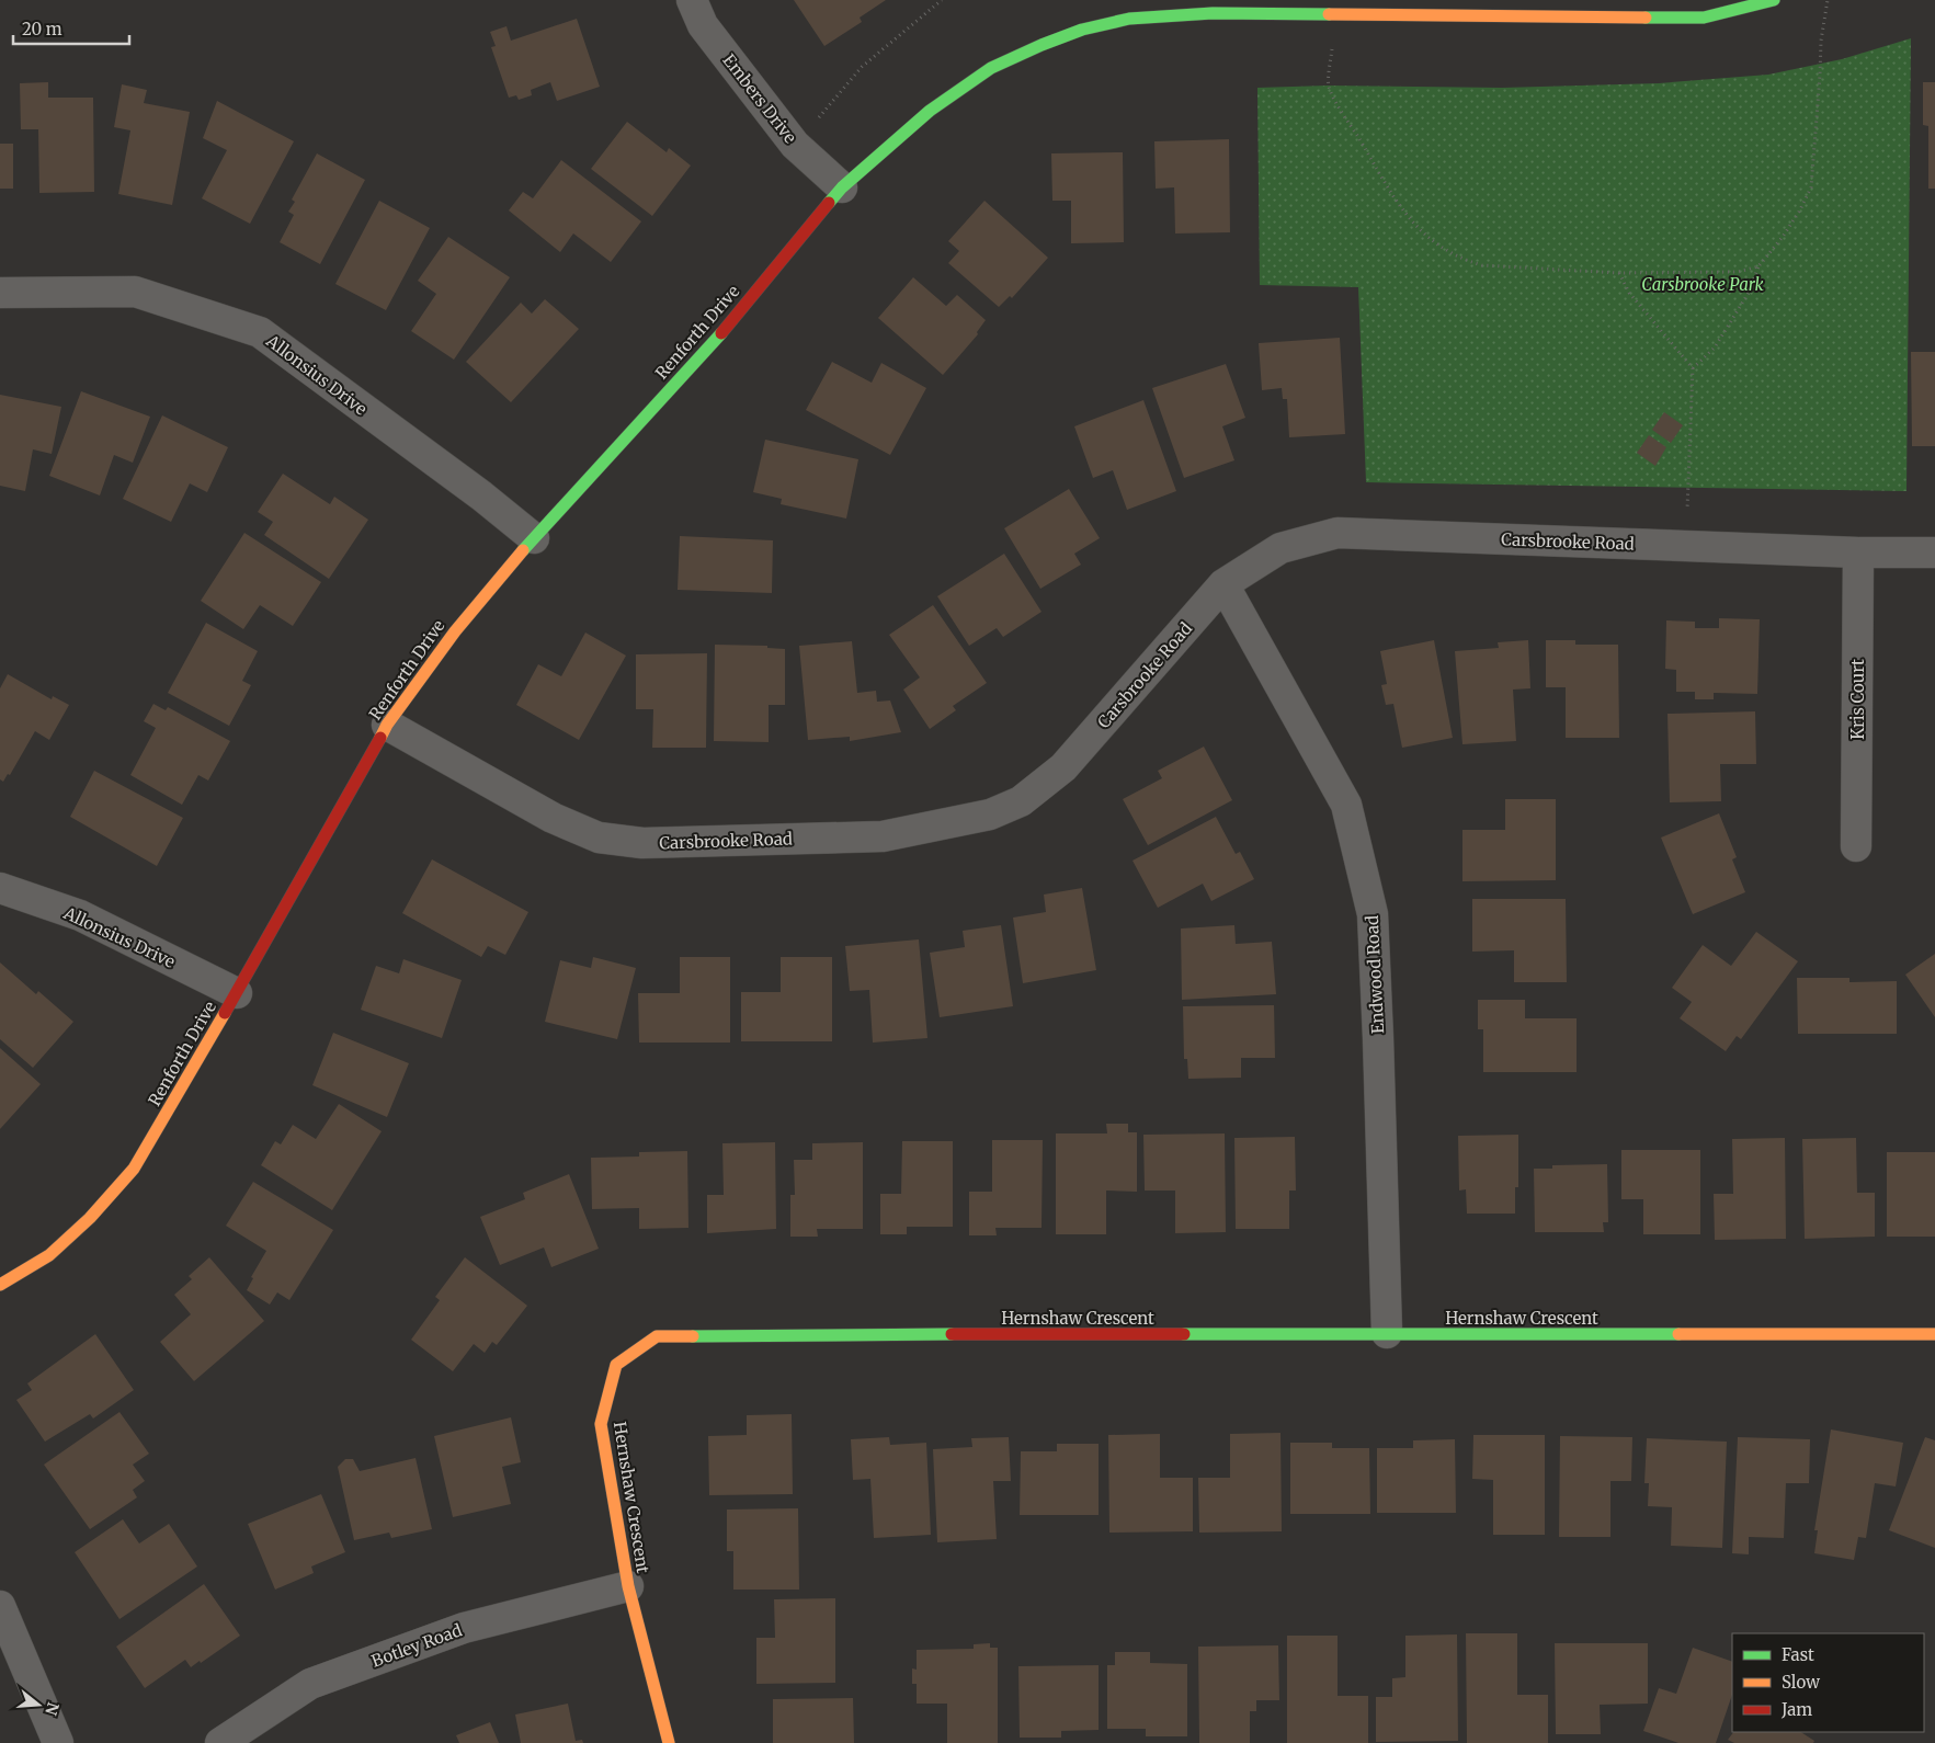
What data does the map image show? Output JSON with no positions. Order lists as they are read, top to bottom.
{
  "streets": {
    "street": [
      "Embers Drive",
      "Renforth Drive",
      "Allonsius Drive",
      "Carsbrooke Road",
      "Kris Court",
      "Endwood Road",
      "Hernshaw Crescent",
      "Botley Road"
    ]
  },
  "crossings": [
    ["Embers Drive", "Renforth Drive"],
    ["Renforth Drive", "Allonsius Drive"],
    ["Renforth Drive", "Carsbrooke Road"],
    ["Carsbrooke Road", "Kris Court"],
    ["Carsbrooke Road", "Endwood Road"],
    ["Endwood Road", "Hernshaw Crescent"],
    ["Hernshaw Crescent", "Botley Road"]
  ],
  "parks": ["Carsbrooke Park"],
  "legend": ["Fast", "Slow", "Jam"],
  "scale_bar": "20 m",
  "north": "right"
}
